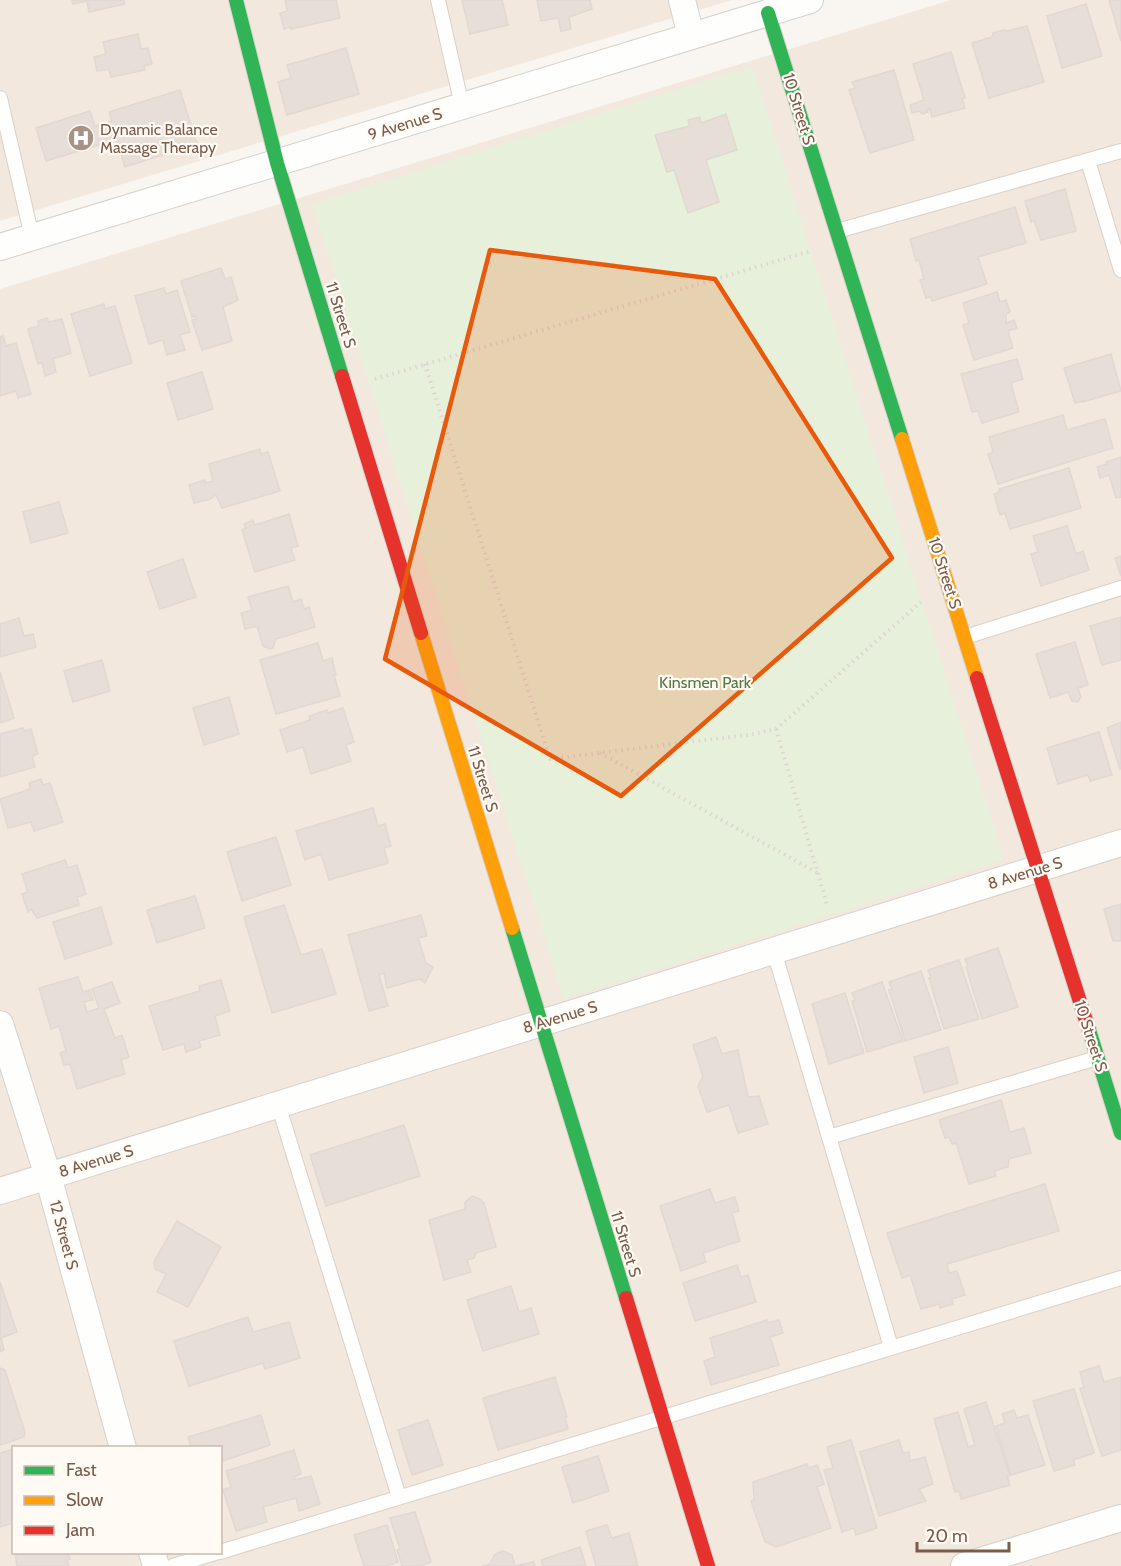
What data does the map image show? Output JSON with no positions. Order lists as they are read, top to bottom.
{
  "streets": {
    "street": [
      "10 Street S",
      "9 Avenue S",
      "11 Street S",
      "8 Avenue S",
      "12 Street S"
    ]
  },
  "crossings": [
    ["10 Street S", "9 Avenue S"],
    ["10 Street S", "8 Avenue S"],
    ["9 Avenue S", "11 Street S"],
    ["11 Street S", "8 Avenue S"],
    ["8 Avenue S", "12 Street S"]
  ],
  "parks": ["Kinsmen Park"],
  "places": {
    "hospital": ["Dynamic Balance Massage Therapy"]
  },
  "legend": ["Fast", "Slow", "Jam"],
  "scale_bar": "20 m"
}
